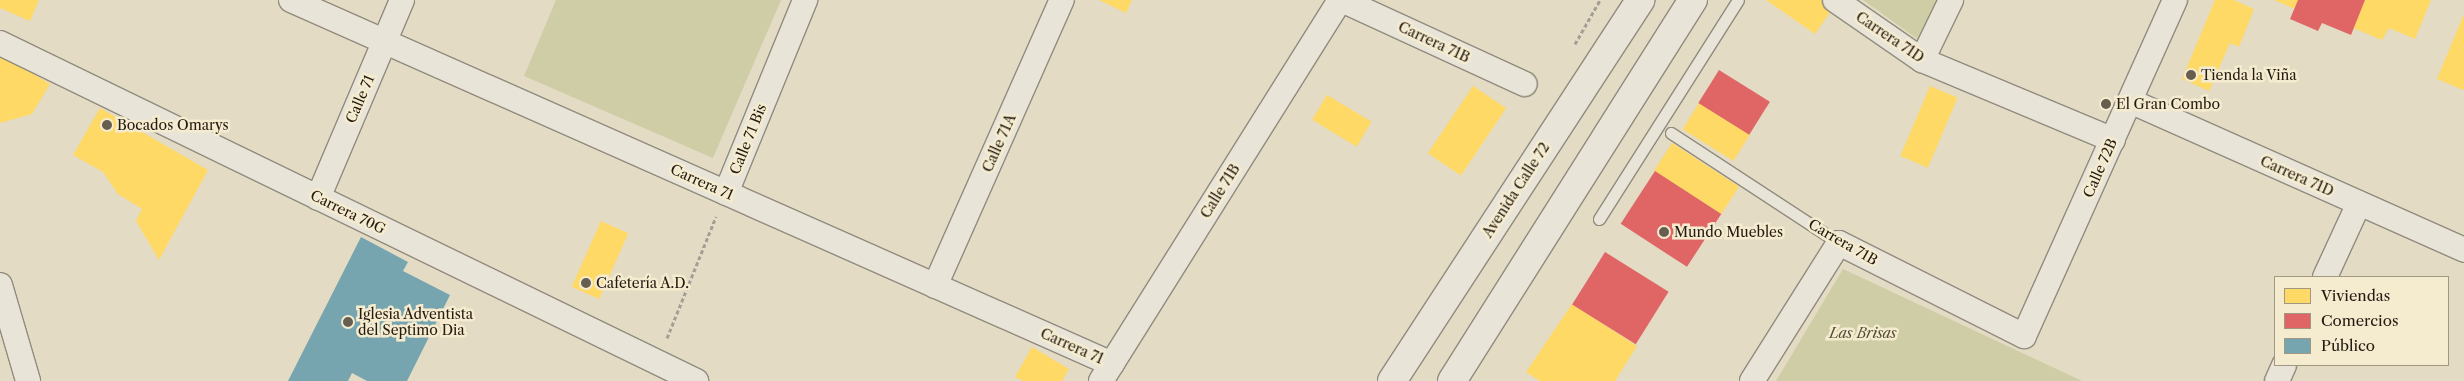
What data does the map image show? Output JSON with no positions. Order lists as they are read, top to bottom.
{
  "streets": {
    "main road": ["Avenida Calle 72"],
    "street": [
      "Carrera 71D",
      "Carrera 71B",
      "Calle 71",
      "Calle 71 Bis",
      "Calle 71A",
      "Calle 72B",
      "Carrera 71",
      "Calle 71B",
      "Carrera 70G"
    ]
  },
  "crossings": [
    ["Carrera 71D", "Calle 72B"],
    ["Carrera 71B", "Calle 72B"],
    ["Carrera 71B", "Calle 71B"],
    ["Calle 71", "Carrera 71"],
    ["Calle 71", "Carrera 70G"],
    ["Calle 71 Bis", "Carrera 71"],
    ["Calle 71A", "Carrera 71"],
    ["Carrera 71", "Calle 71B"]
  ],
  "parks": ["Las Brisas"],
  "places": [
    "Tienda la Viña",
    "El Gran Combo",
    "Bocados Omarys",
    "Mundo Muebles",
    "Cafetería A.D.",
    "Iglesia Adventista del Septimo Dia"
  ],
  "legend": ["Viviendas", "Comercios", "Público"]
}
